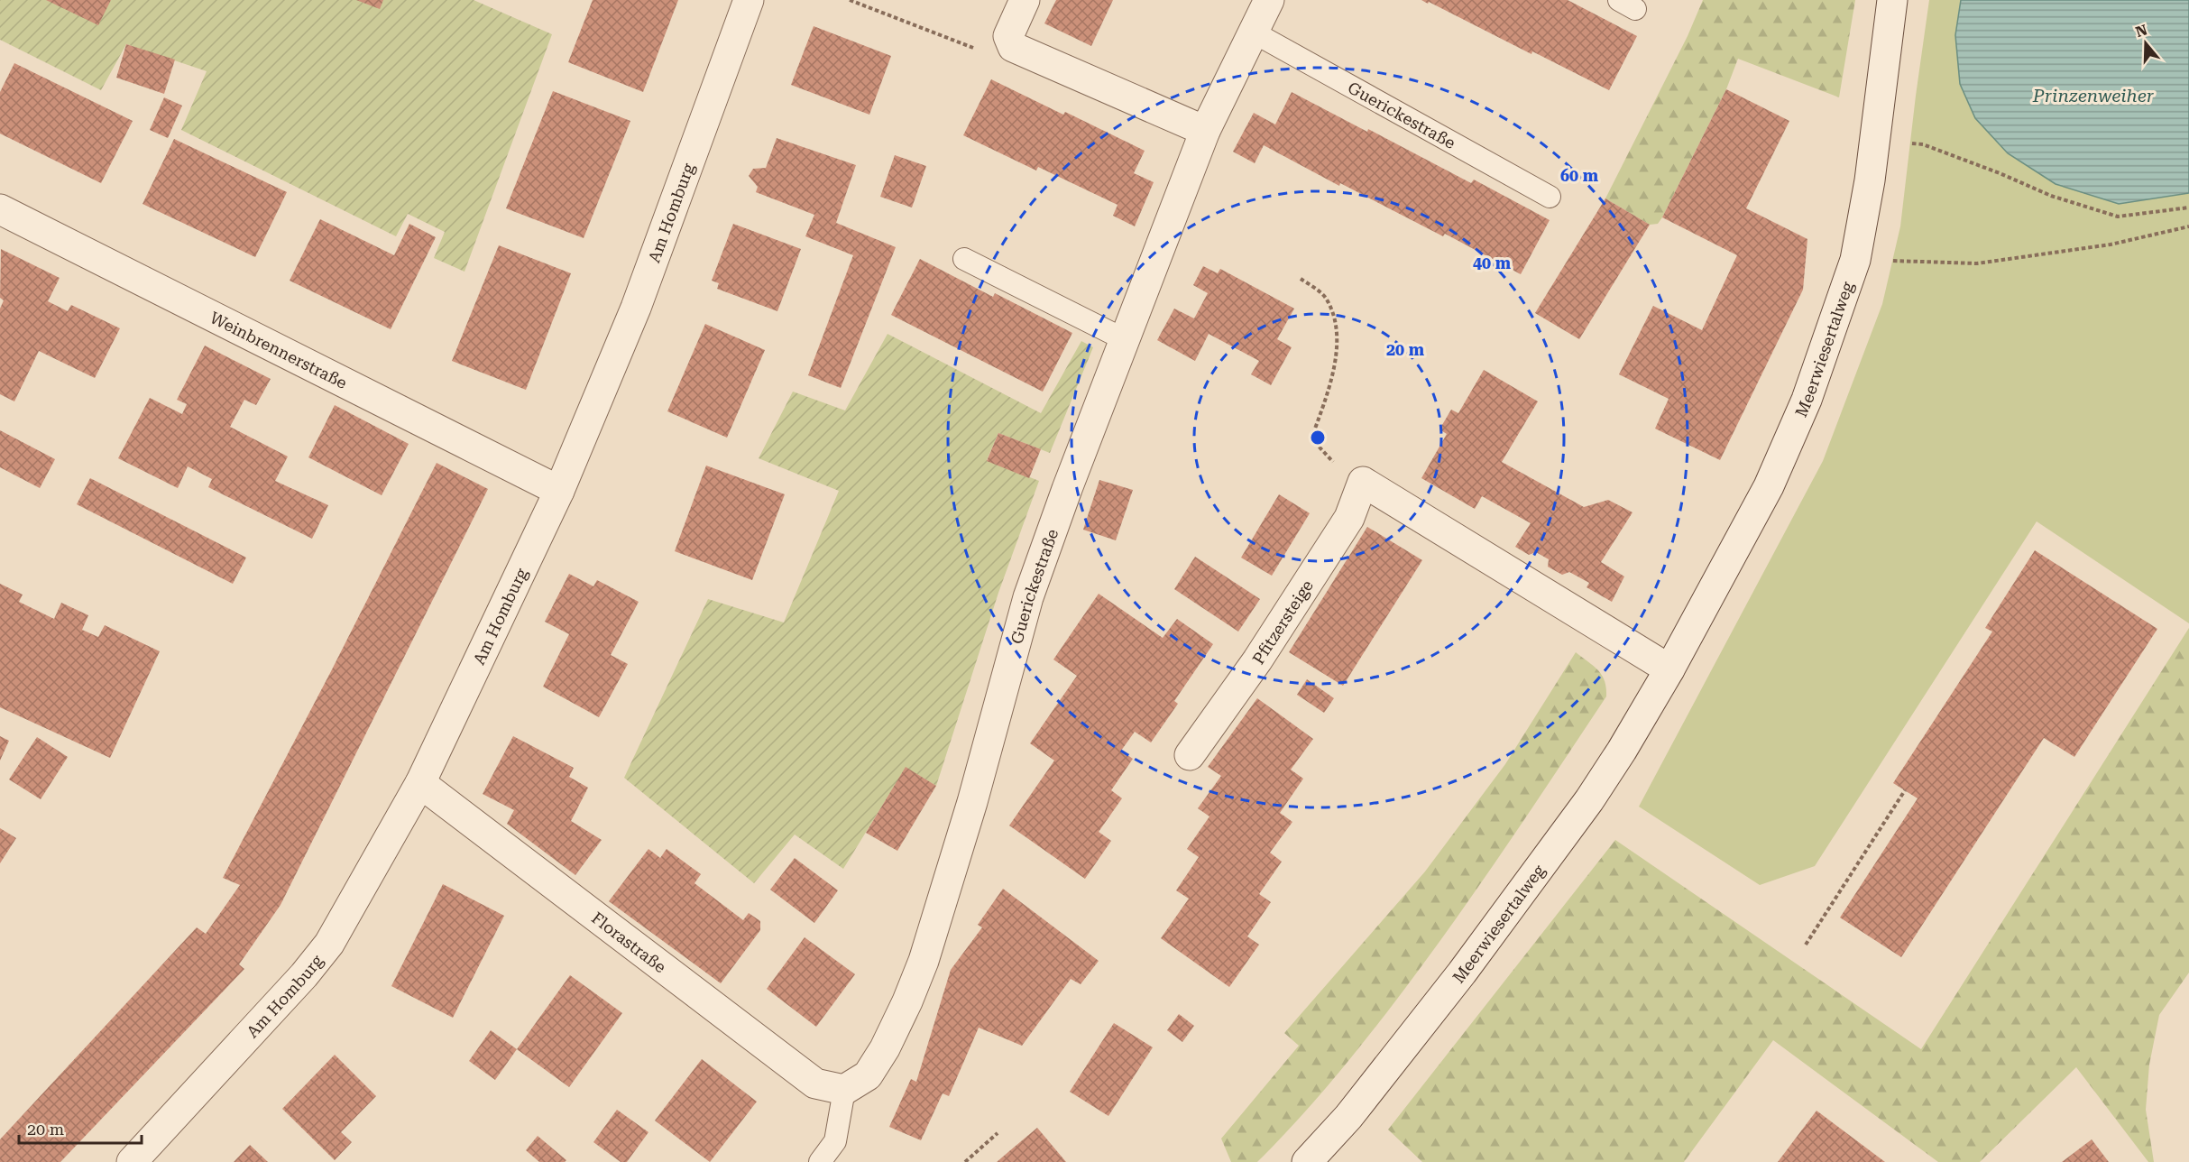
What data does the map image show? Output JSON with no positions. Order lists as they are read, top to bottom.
{
  "streets": {
    "street": [
      "Guerickestraße",
      "Am Homburg",
      "Meerwiesertalweg",
      "Weinbrennerstraße",
      "Pfitzersteige",
      "Florastraße"
    ]
  },
  "crossings": [
    ["Guerickestraße", "Florastraße"],
    ["Am Homburg", "Weinbrennerstraße"],
    ["Am Homburg", "Florastraße"],
    ["Meerwiesertalweg", "Pfitzersteige"]
  ],
  "water": ["Prinzenweiher"],
  "scale_bar": "20 m",
  "north": "top",
  "rings": ["60 m", "40 m", "20 m"]
}
